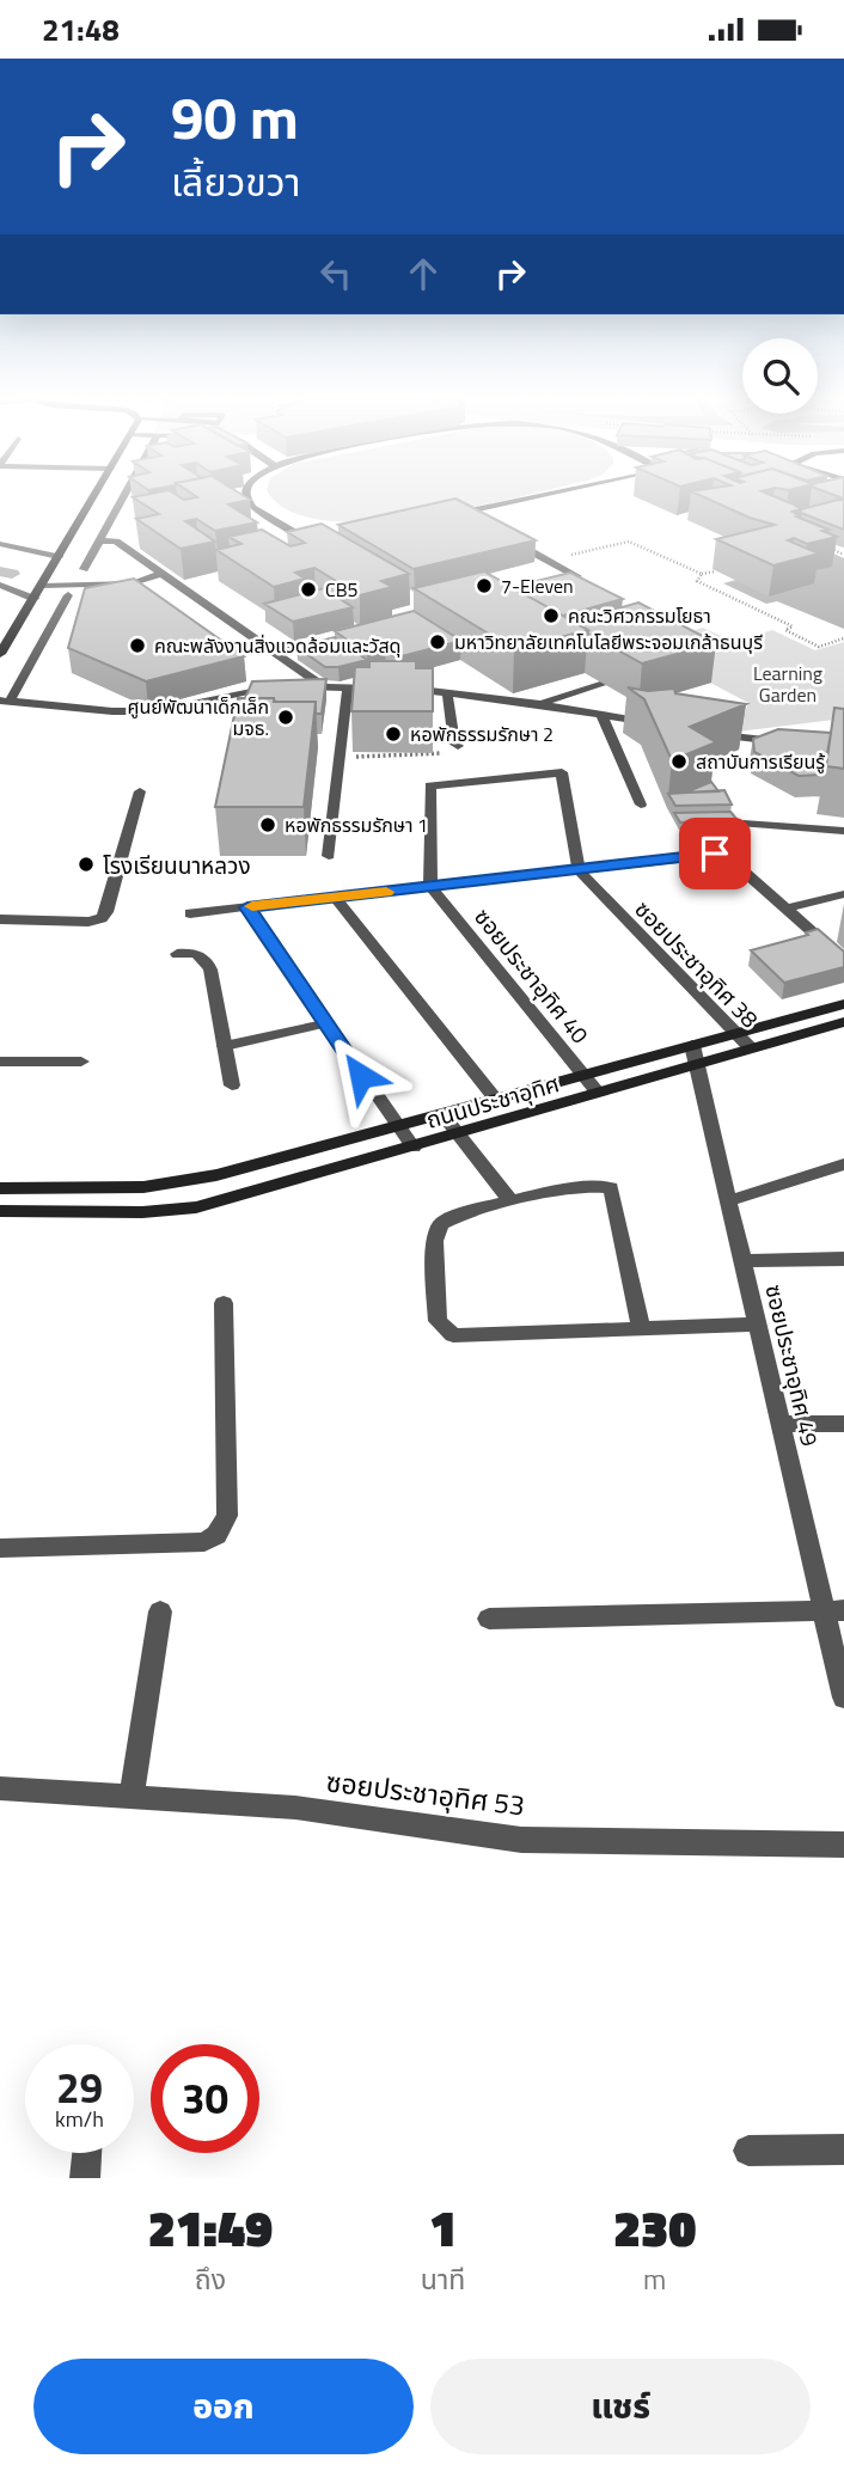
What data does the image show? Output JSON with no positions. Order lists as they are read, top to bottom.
{
  "streets": {
    "main road": ["ถนนประชาอุทิศ"],
    "street": [
      "ซอยประชาอุทิศ 38",
      "ซอยประชาอุทิศ 40",
      "ซอยประชาอุทิศ 49",
      "ซอยประชาอุทิศ 53"
    ]
  },
  "crossings": [
    ["ซอยประชาอุทิศ 38", "ถนนประชาอุทิศ"],
    ["ซอยประชาอุทิศ 40", "ถนนประชาอุทิศ"],
    ["ถนนประชาอุทิศ", "ซอยประชาอุทิศ 49"]
  ],
  "parks": ["Learning Garden"],
  "places": [
    "7-Eleven",
    "CB5",
    "คณะวิศวกรรมโยธา",
    "มหาวิทยาลัยเทคโนโลยีพระจอมเกล้าธนบุรี",
    "คณะพลังงานสิ่งแวดล้อมและวัสดุ",
    "ศูนย์พัฒนาเด็กเล็ก มจธ.",
    "หอพักธรรมรักษา 2",
    "สถาบันการเรียนรู้",
    "หอพักธรรมรักษา 1",
    "โรงเรียนนาหลวง"
  ],
  "page": {
    "status": "21:48",
    "turn": ["90 m", "เลี้ยวขวา"],
    "speed": "29 km/h",
    "limit": "30",
    "eta": [
      "21:49",
      "ถึง",
      "1",
      "นาที",
      "230",
      "m"
    ],
    "buttons": ["ออก", "แชร์"]
  }
}
